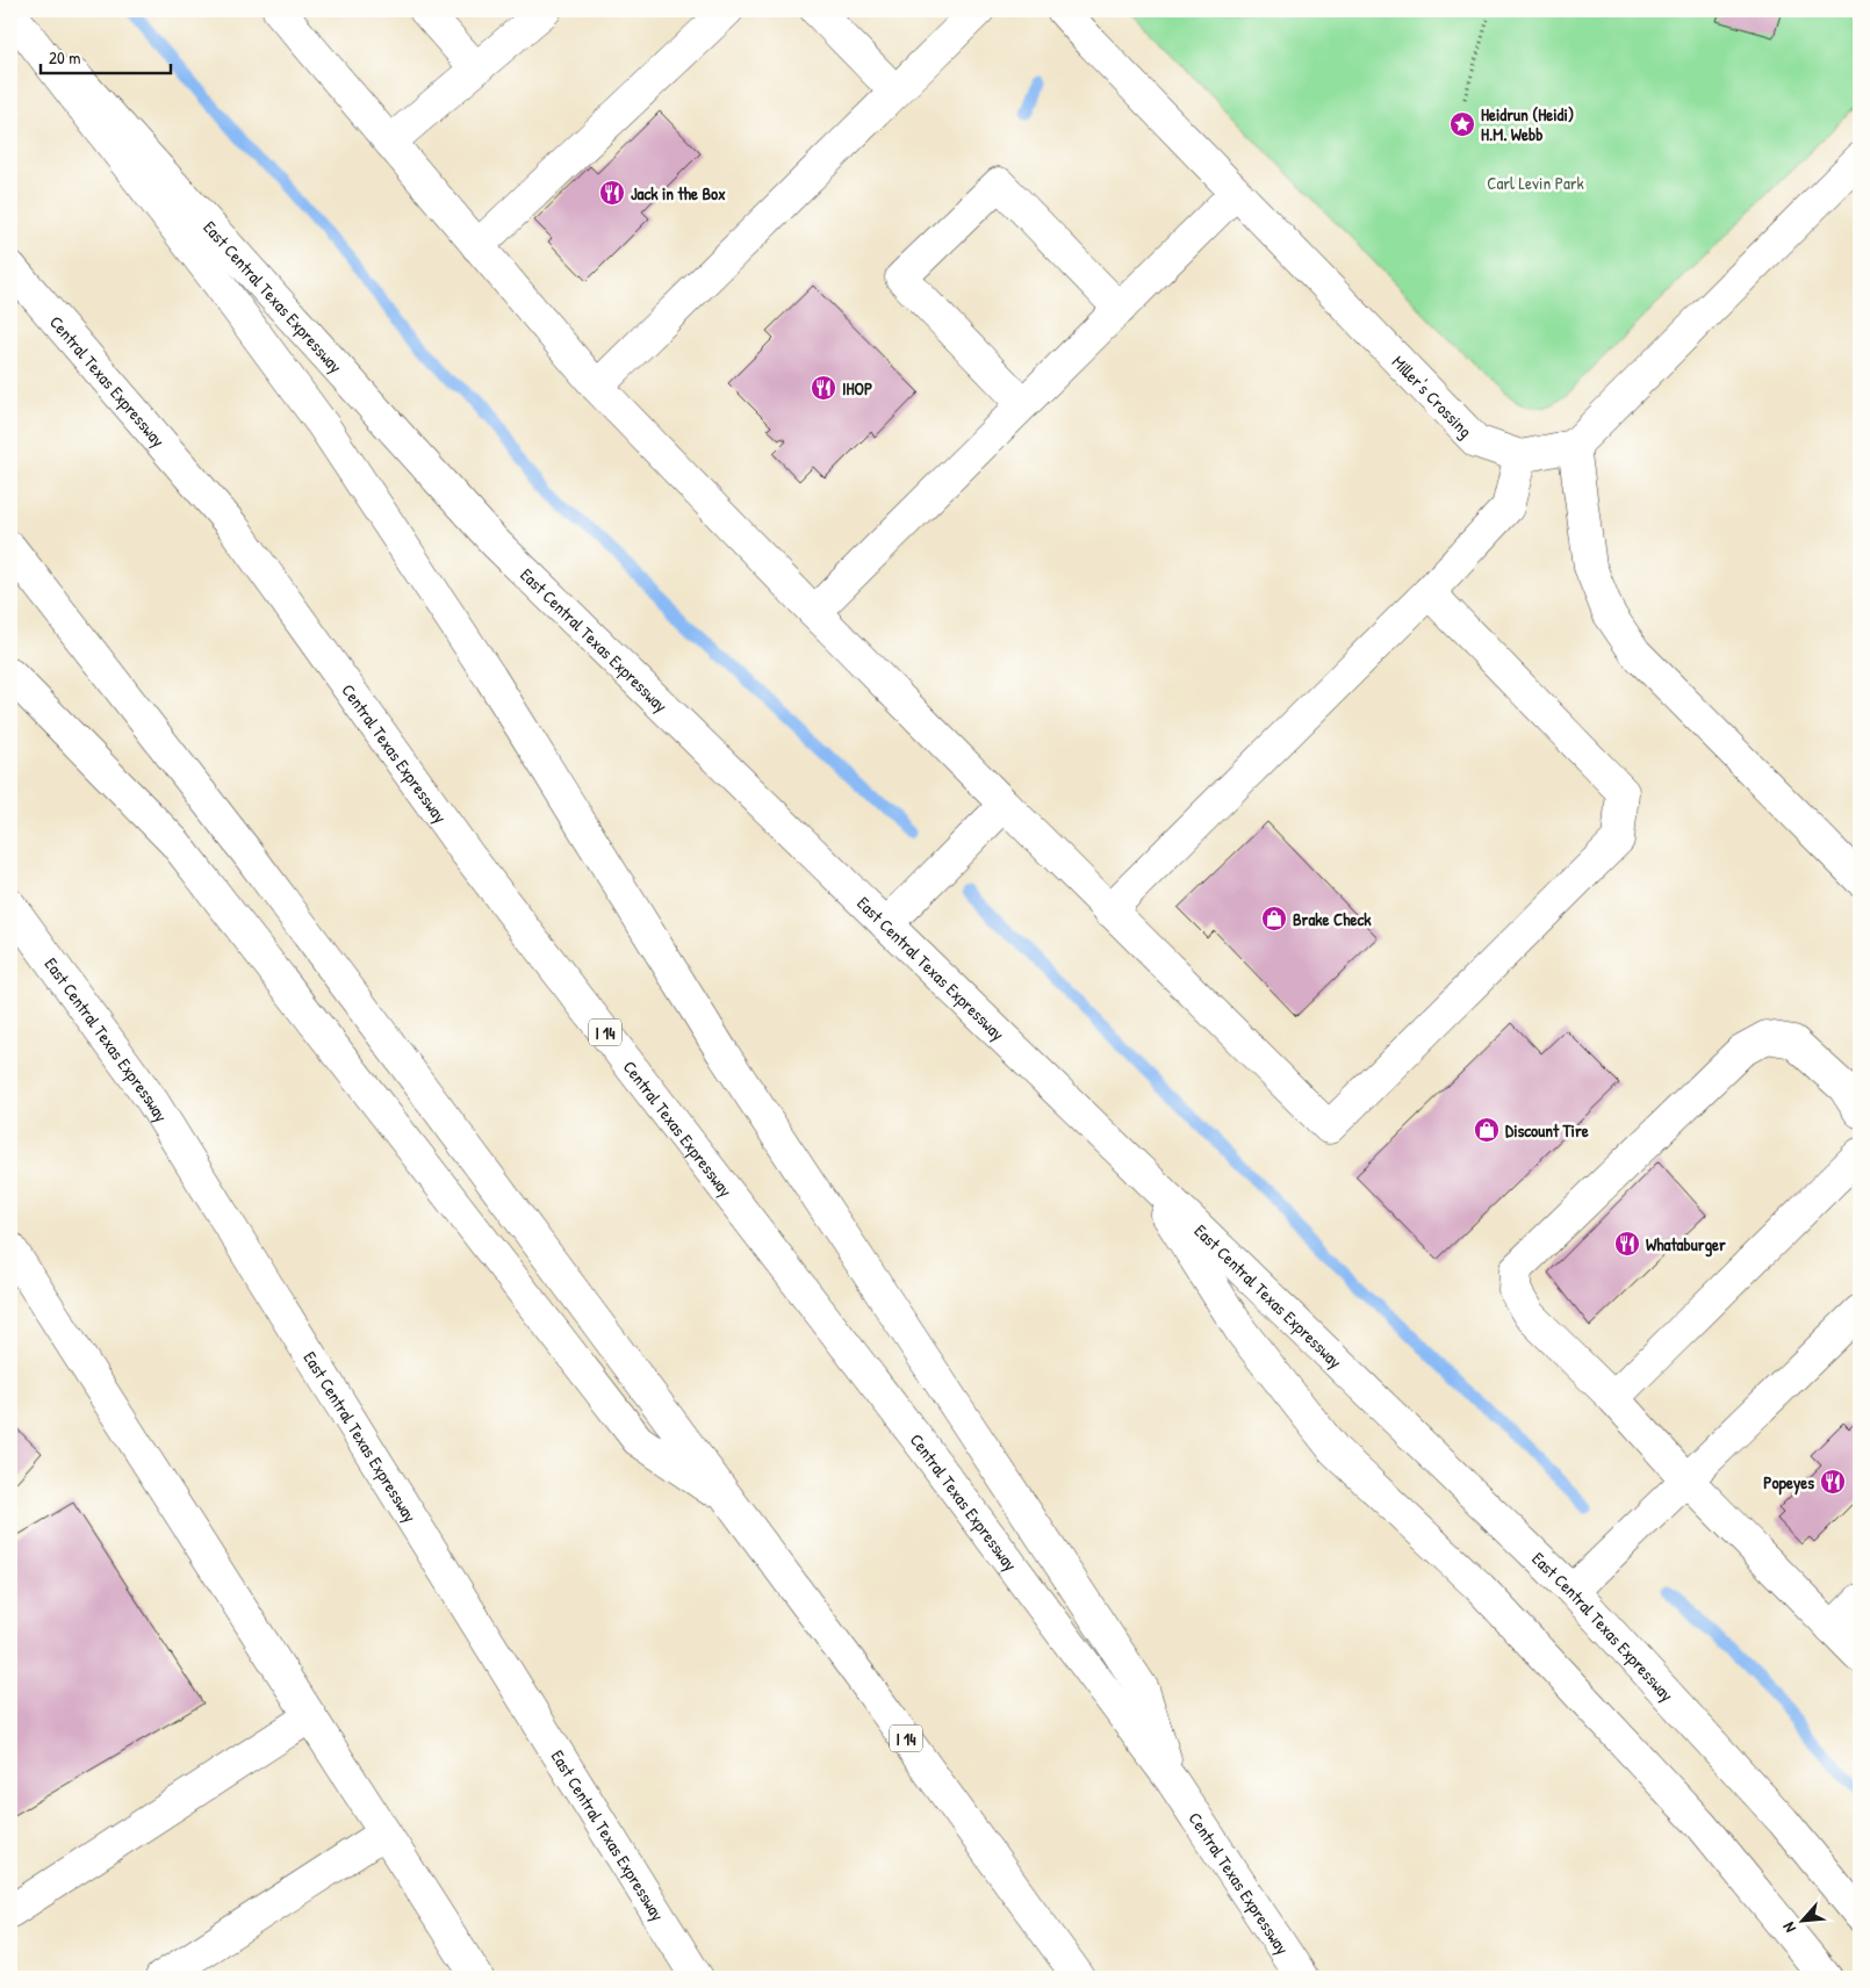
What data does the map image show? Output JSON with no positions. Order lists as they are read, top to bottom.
{
  "streets": {
    "main road": [
      "East Central Texas Expressway",
      "Central Texas Expressway",
      "Miller's Crossing",
      "I 14"
    ]
  },
  "parks": ["Carl Levin Park"],
  "places": {
    "place": ["Heidrun (Heidi) H.M. Webb"],
    "restaurant": [
      "Jack in the Box",
      "IHOP",
      "Whataburger",
      "Popeyes"
    ],
    "shop": ["Brake Check", "Discount Tire"]
  },
  "scale_bar": "20 m",
  "north": "bottom left"
}
